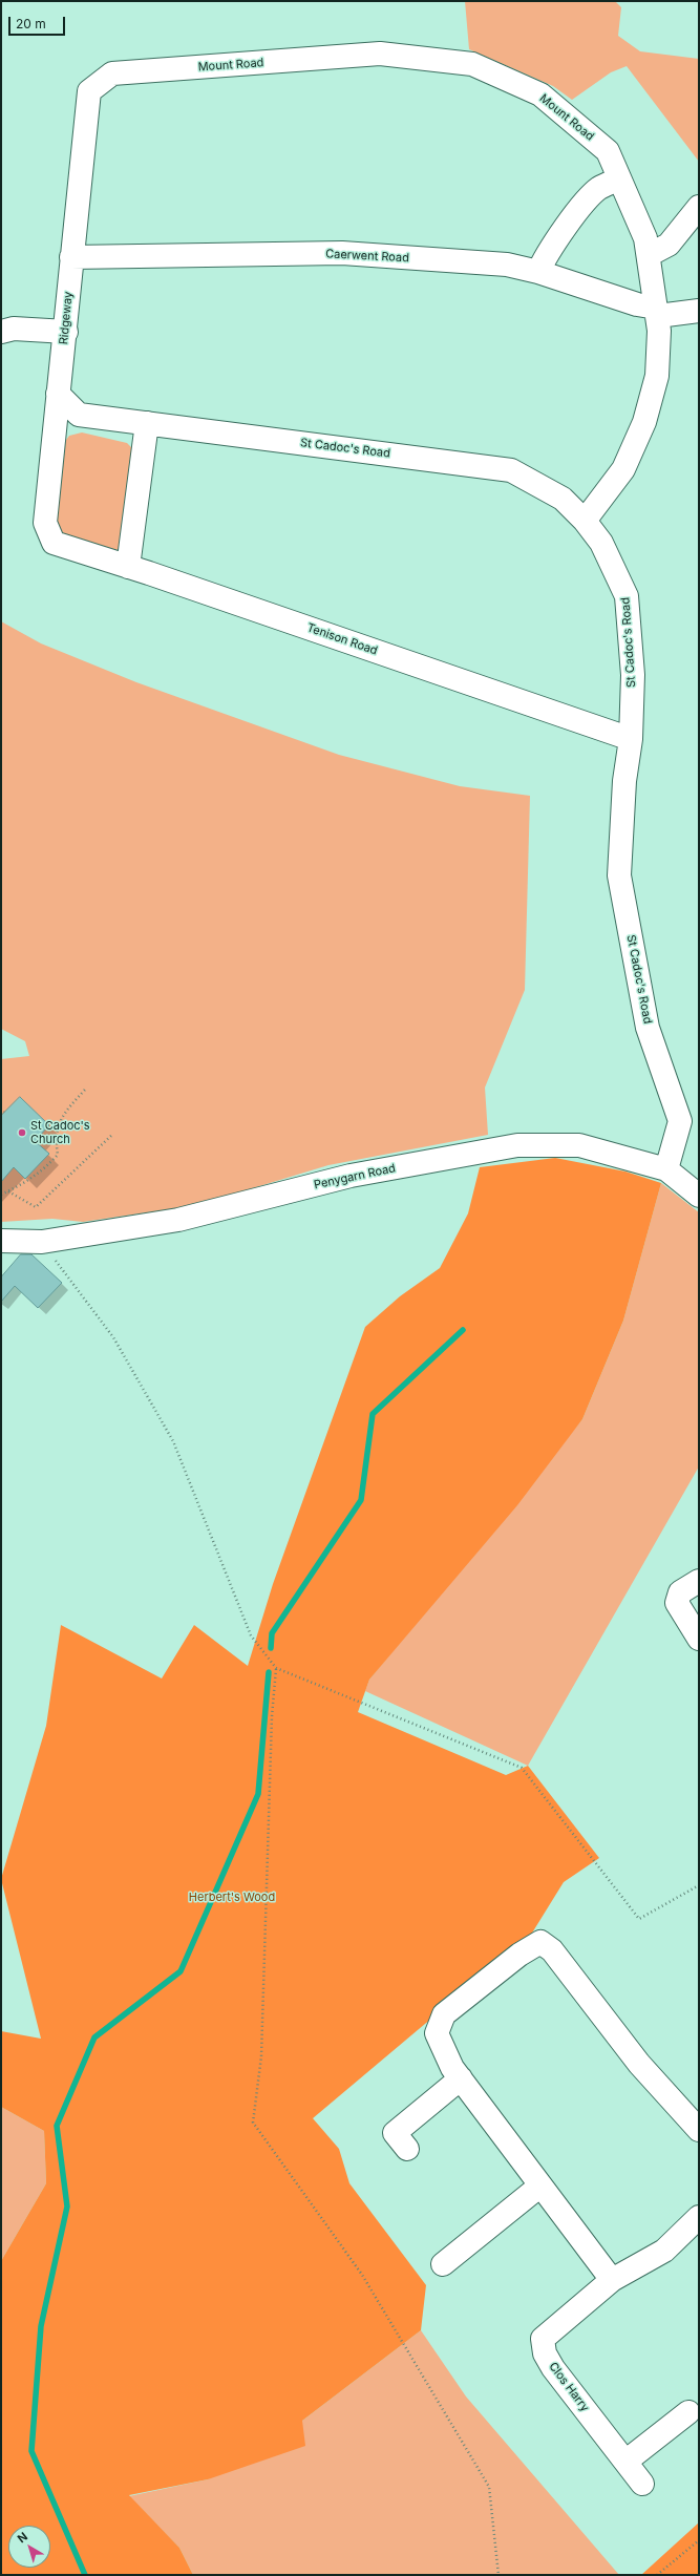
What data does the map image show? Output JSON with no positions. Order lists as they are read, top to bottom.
{
  "streets": {
    "street": [
      "Mount Road",
      "Caerwent Road",
      "Ridgeway",
      "St Cadoc's Road",
      "Tenison Road",
      "Penygarn Road",
      "Clos Harry"
    ]
  },
  "crossings": [
    ["Mount Road", "Caerwent Road"],
    ["Mount Road", "Ridgeway"],
    ["Mount Road", "St Cadoc's Road"],
    ["Caerwent Road", "Ridgeway"],
    ["Ridgeway", "St Cadoc's Road"],
    ["Ridgeway", "Tenison Road"],
    ["St Cadoc's Road", "Tenison Road"],
    ["St Cadoc's Road", "Penygarn Road"]
  ],
  "parks": ["Herbert's Wood"],
  "places": ["St Cadoc's Church"],
  "scale_bar": "20 m",
  "north": "top left"
}
